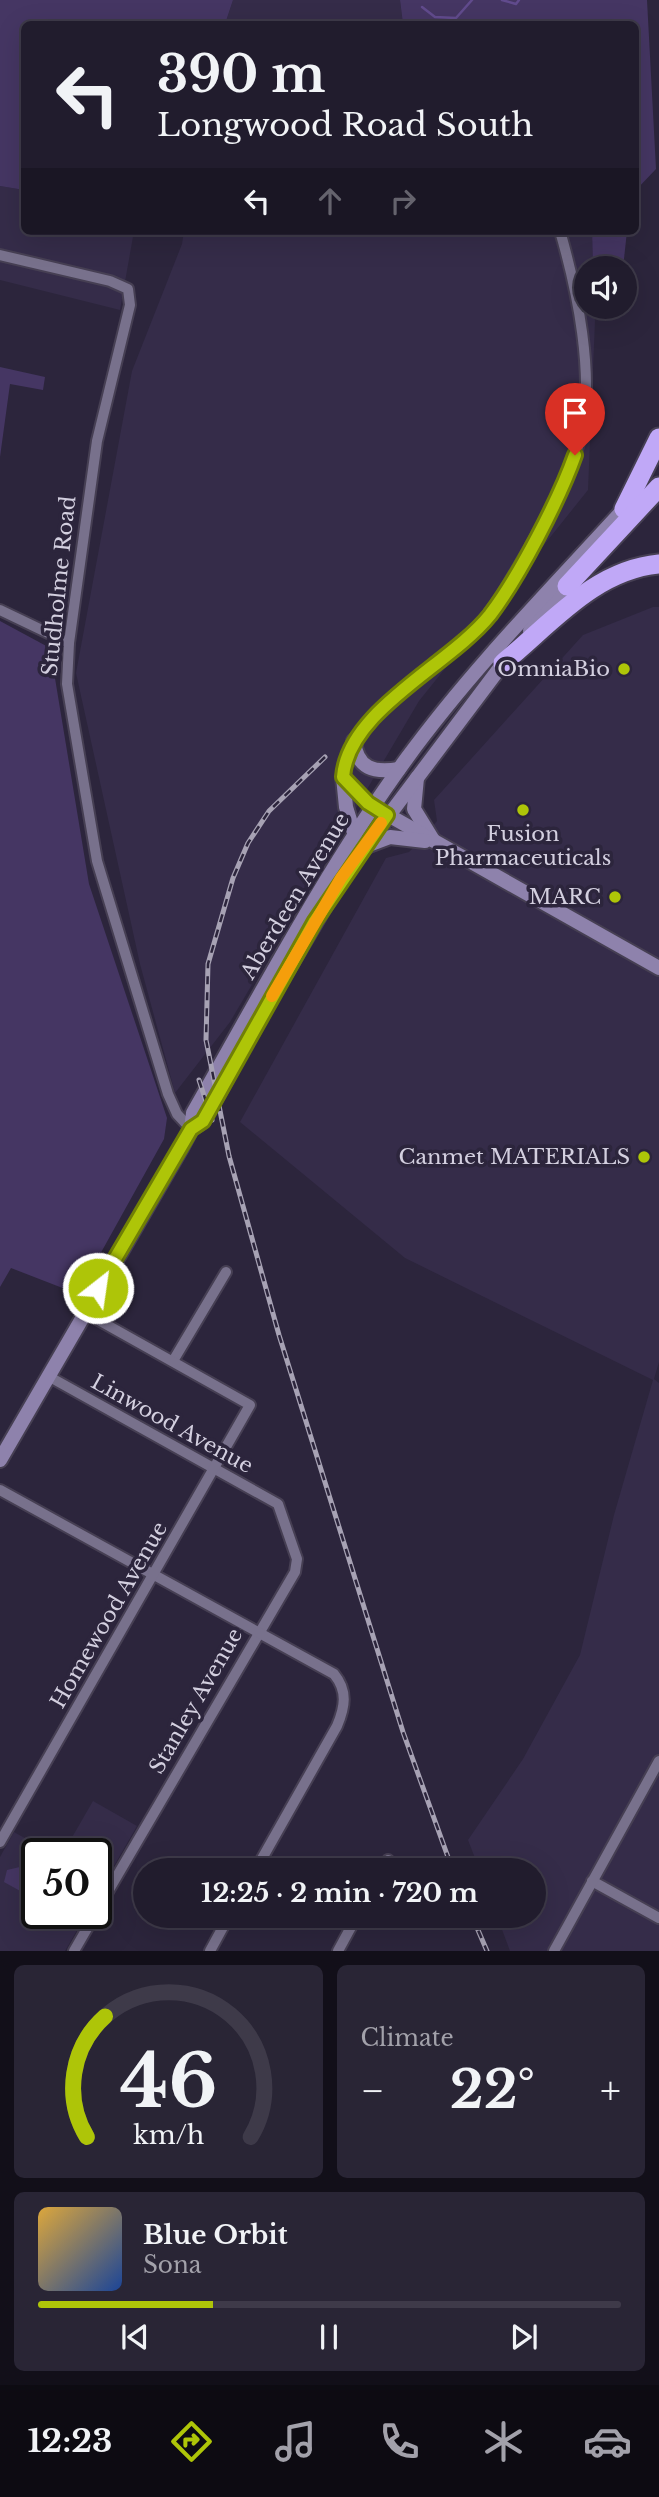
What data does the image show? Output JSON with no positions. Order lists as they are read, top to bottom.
{
  "streets": {
    "main road": ["Aberdeen Avenue"],
    "street": [
      "Studholme Road",
      "Linwood Avenue",
      "Homewood Avenue",
      "Stanley Avenue"
    ]
  },
  "crossings": [
    ["Studholme Road", "Aberdeen Avenue"],
    ["Aberdeen Avenue", "Linwood Avenue"],
    ["Linwood Avenue", "Homewood Avenue"],
    ["Linwood Avenue", "Stanley Avenue"]
  ],
  "places": [
    "OmniaBio",
    "Fusion Pharmaceuticals",
    "MARC",
    "Canmet MATERIALS"
  ],
  "page": {
    "turn": ["390 m", "Longwood Road South"],
    "limit": "50",
    "trip": "12:25 · 2 min · 720 m",
    "tile": "Climate",
    "heat": ["−", "22°", "+"],
    "song": ["Blue Orbit", "Sona"],
    "tabs": "12:23",
    "gauge": ["46", "km/h"]
  }
}
